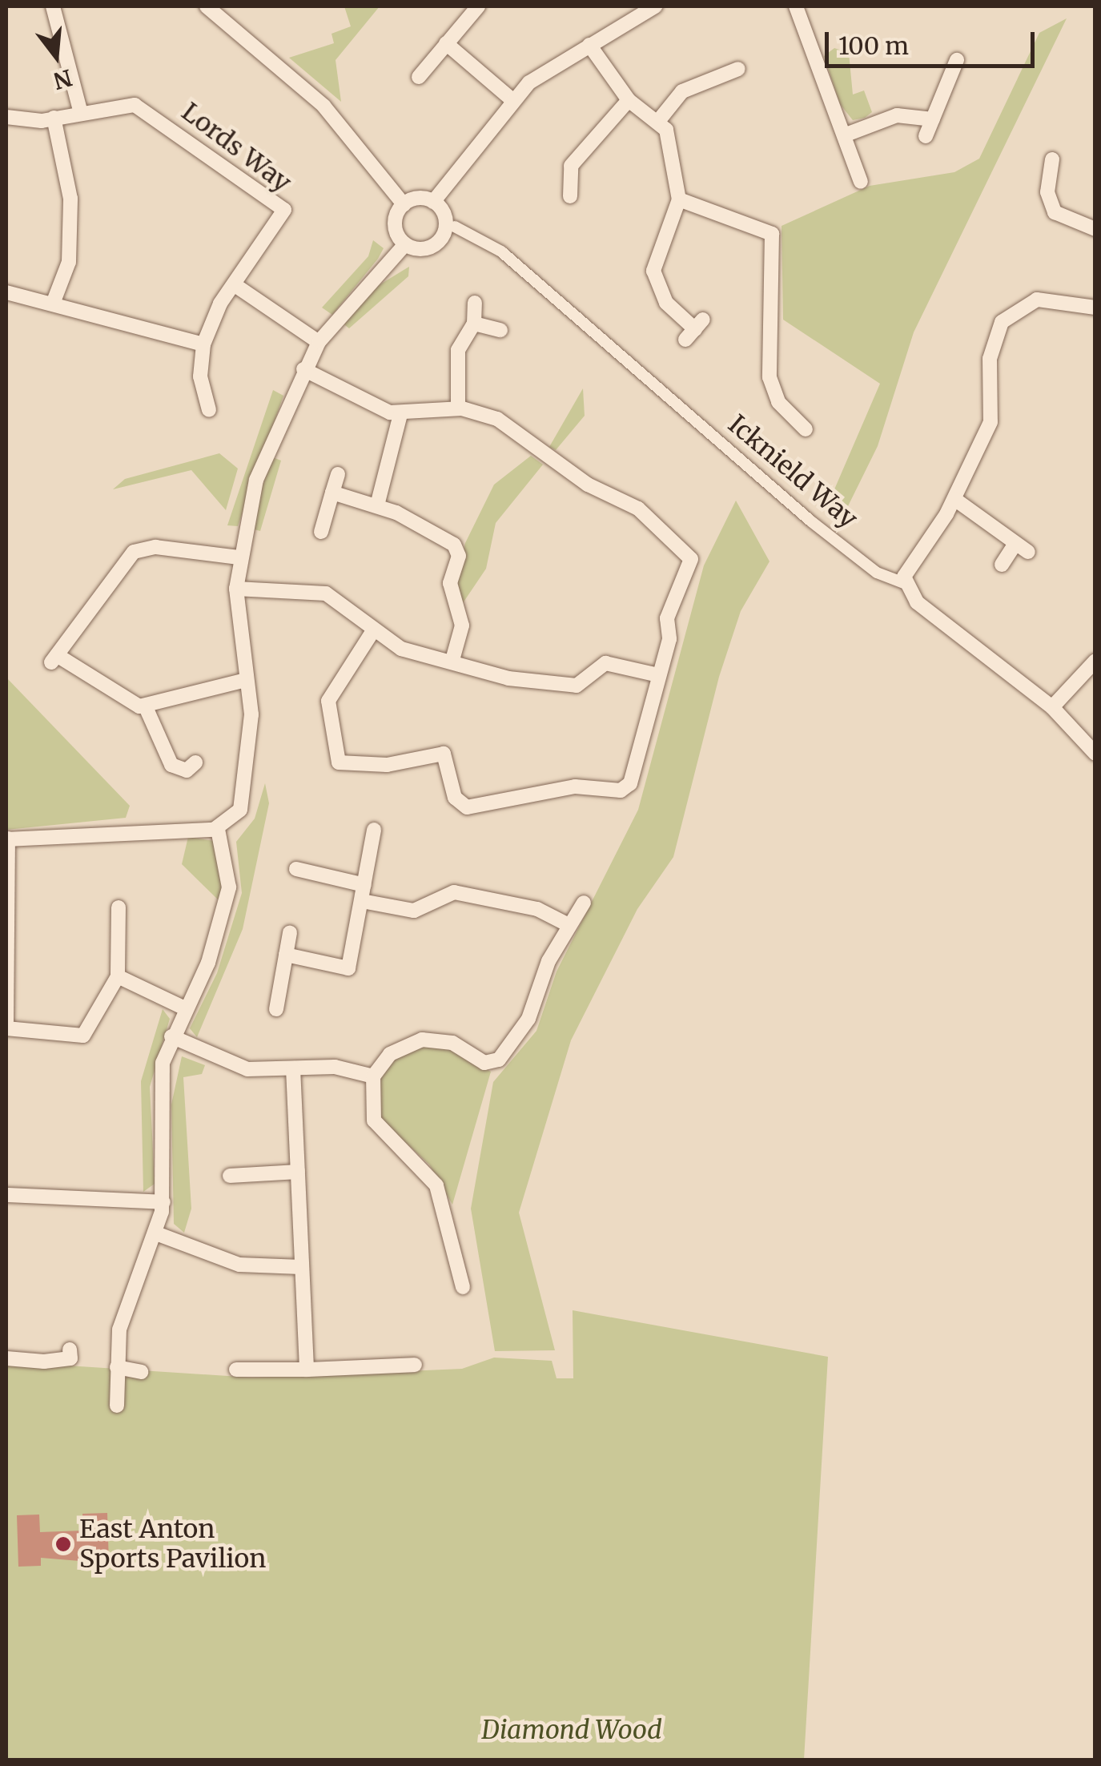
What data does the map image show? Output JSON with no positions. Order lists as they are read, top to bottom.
{
  "streets": {
    "street": ["Lords Way", "Icknield Way"]
  },
  "parks": ["Diamond Wood"],
  "places": ["East Anton Sports Pavilion"],
  "scale_bar": "100 m",
  "north": "bottom"
}
